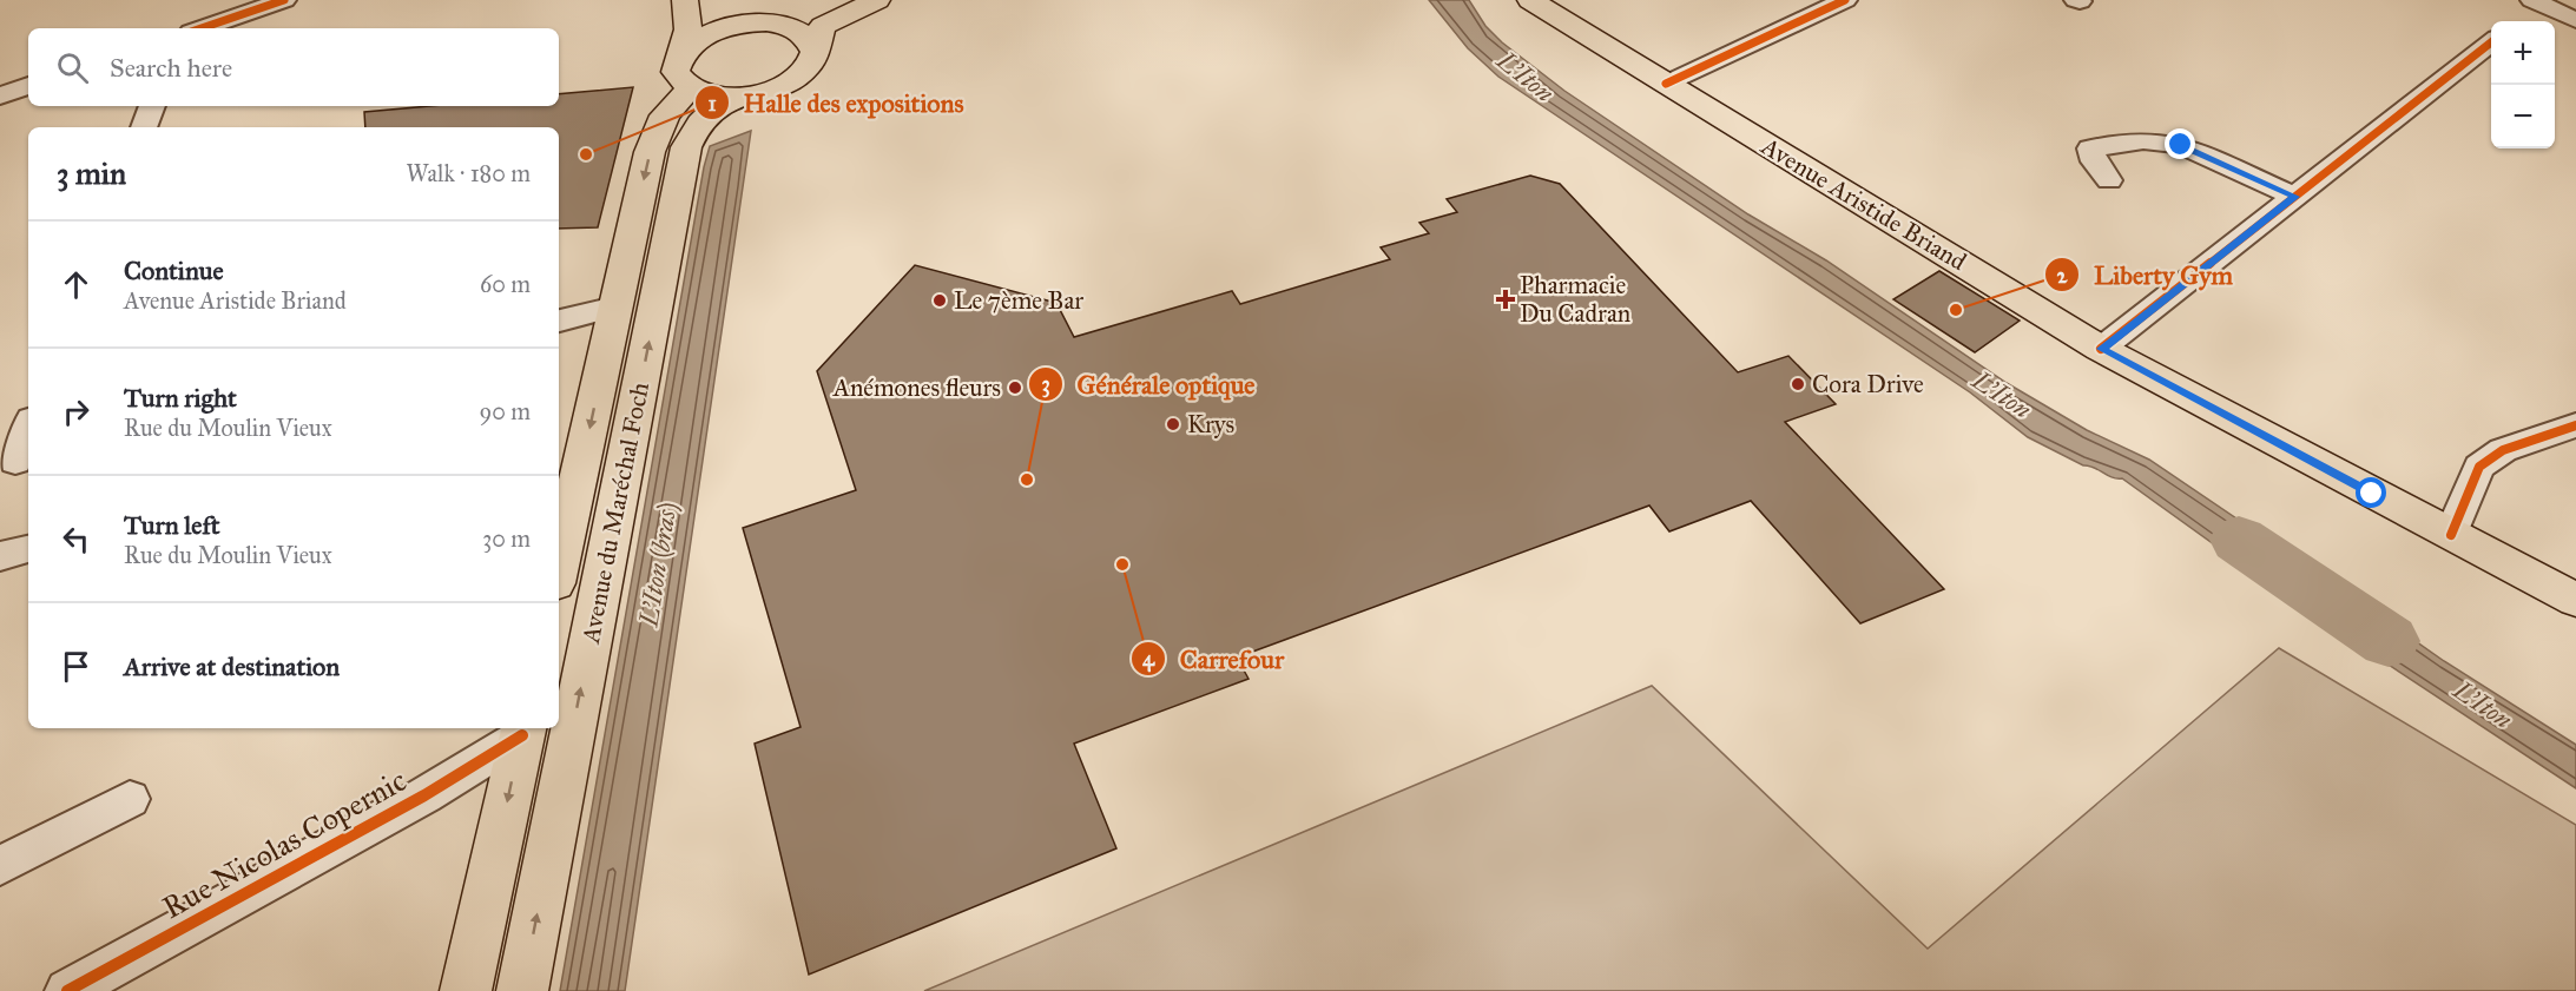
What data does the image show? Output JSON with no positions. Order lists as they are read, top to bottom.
{
  "streets": {
    "main road": ["Avenue Aristide Briand", "Avenue du Maréchal Foch"],
    "street": ["Rue Nicolas Copernic"]
  },
  "water": ["L'Iton", "L'Iton (bras)"],
  "places": {
    "other": [
      "Halle des expositions",
      "Le 7ème Bar",
      "Liberty Gym",
      "Cora Drive",
      "Anémones fleurs",
      "Krys",
      "Générale optique",
      "Carrefour"
    ],
    "health": ["Pharmacie Du Cadran"]
  },
  "page": {
    "map_buttons": ["+", "−"],
    "search": "Search here",
    "heading": ["3 min", "Walk · 180 m"],
    "list": [
      ["Continue", "Avenue Aristide Briand", "60 m"],
      ["Turn right", "Rue du Moulin Vieux", "90 m"],
      ["Turn left", "Rue du Moulin Vieux", "30 m"],
      "Arrive at destination"
    ]
  }
}
